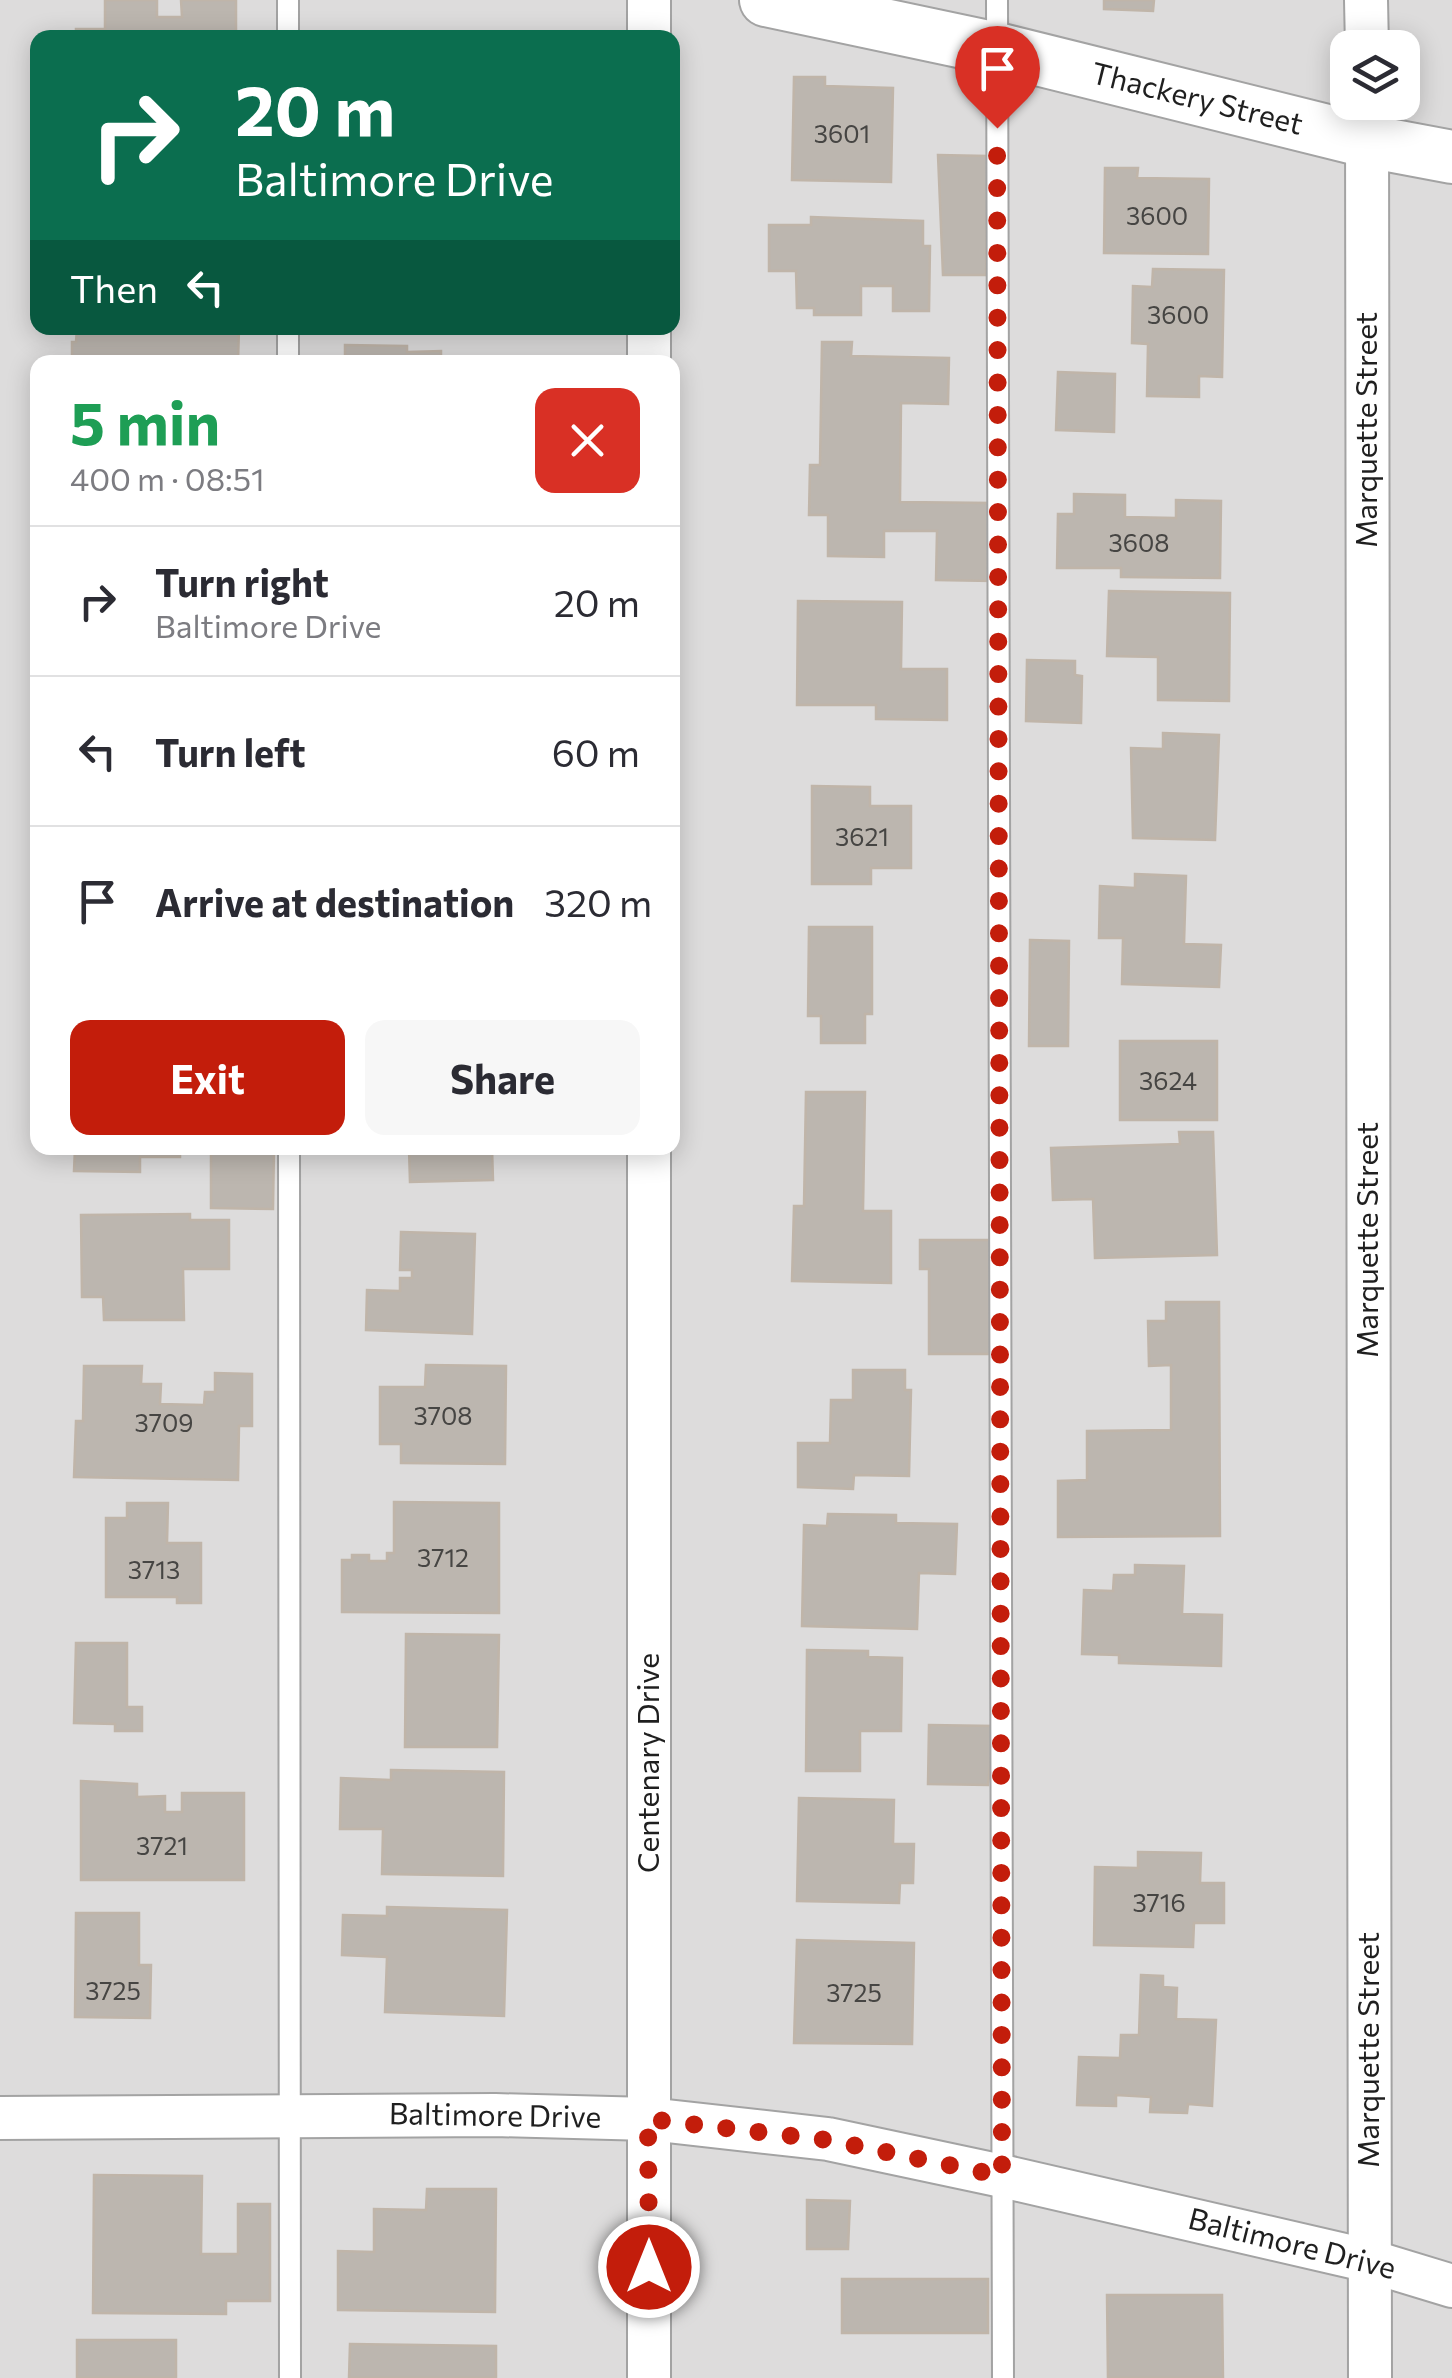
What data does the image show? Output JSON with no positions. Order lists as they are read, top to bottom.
{
  "streets": {
    "street": [
      "Thackery Street",
      "Marquette Street",
      "Centenary Drive",
      "Baltimore Drive"
    ]
  },
  "crossings": [
    ["Thackery Street", "Marquette Street"],
    ["Marquette Street", "Baltimore Drive"],
    ["Centenary Drive", "Baltimore Drive"]
  ],
  "house_numbers": [
    "3601",
    "3600",
    "3600",
    "3608",
    "3621",
    "3624",
    "3708",
    "3709",
    "3712",
    "3713",
    "3721",
    "3716",
    "3725",
    "3725"
  ],
  "page": {
    "turn": ["20 m", "Baltimore Drive"],
    "then": "Then",
    "heading": ["5 min", "400 m · 08:51"],
    "list": [
      {
        "name": "Turn right",
        "note": "Baltimore Drive",
        "value": "20 m"
      },
      {
        "name": "Turn left",
        "value": "60 m"
      },
      {
        "name": "Arrive at destination",
        "value": "320 m"
      }
    ],
    "buttons": ["Exit", "Share"]
  }
}
